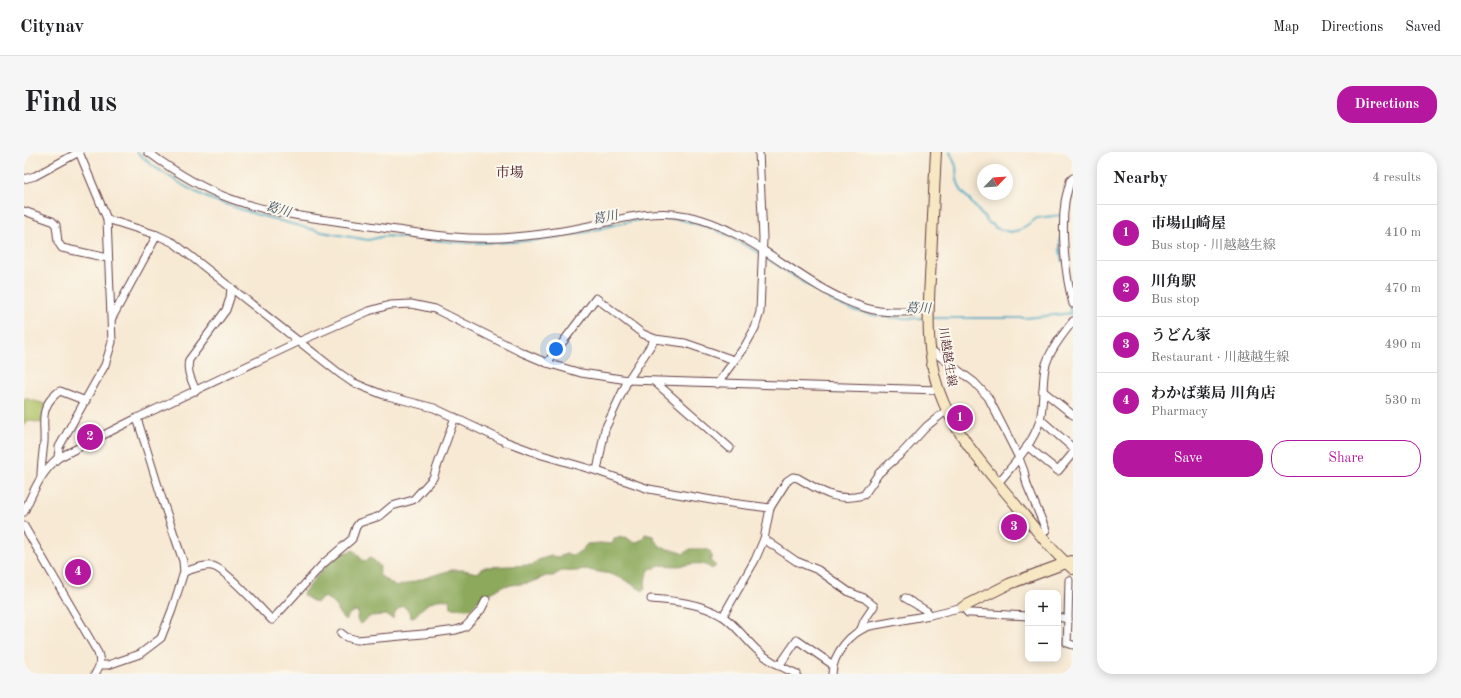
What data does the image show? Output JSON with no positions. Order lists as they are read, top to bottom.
{
  "streets": {
    "main road": ["川越越生線"]
  },
  "districts": ["市場"],
  "water": ["葛川"],
  "north": "top right",
  "page": {
    "header": "Citynav",
    "nav": ["Map", "Directions", "Saved"],
    "buttons": [
      "Directions",
      ["Save", "Share"]
    ],
    "title": "Find us",
    "heading": ["Nearby", "4 results"],
    "list": [
      {
        "mark": "1",
        "name": "市場山崎屋",
        "note": "Bus stop · 川越越生線",
        "value": "410 m"
      },
      {
        "mark": "2",
        "name": "川角駅",
        "note": "Bus stop",
        "value": "470 m"
      },
      {
        "mark": "3",
        "name": "うどん家",
        "note": "Restaurant · 川越越生線",
        "value": "490 m"
      },
      {
        "mark": "4",
        "name": "わかば薬局 川角店",
        "note": "Pharmacy",
        "value": "530 m"
      }
    ],
    "pins": [
      "1",
      "2",
      "3",
      "4"
    ],
    "map_buttons": ["+", "−"]
  }
}
